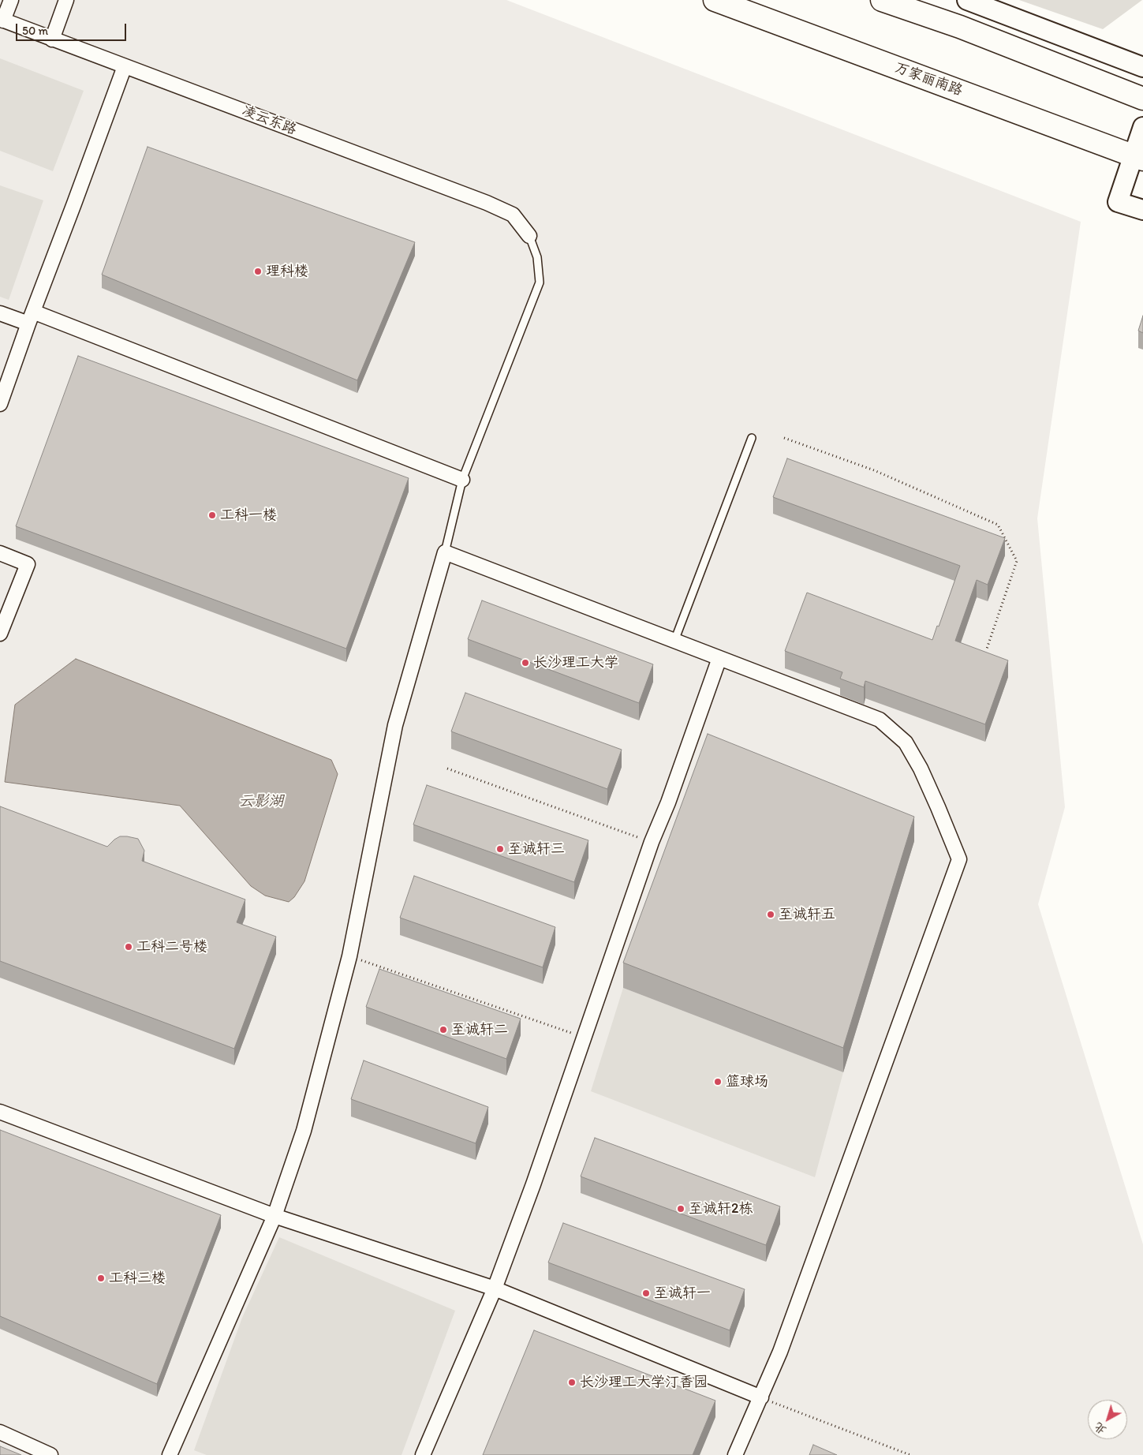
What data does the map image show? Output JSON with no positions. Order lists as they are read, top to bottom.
{
  "streets": {
    "main road": ["万家丽南路"],
    "street": ["凌云东路"]
  },
  "water": ["云影湖"],
  "places": [
    "理科楼",
    "工科一楼",
    "长沙理工大学",
    "至诚轩三",
    "至诚轩五",
    "工科二号楼",
    "至诚轩二",
    "篮球场",
    "至诚轩2栋",
    "工科三楼",
    "至诚轩一",
    "长沙理工大学汀香园"
  ],
  "scale_bar": "50 m",
  "north": "bottom left"
}
